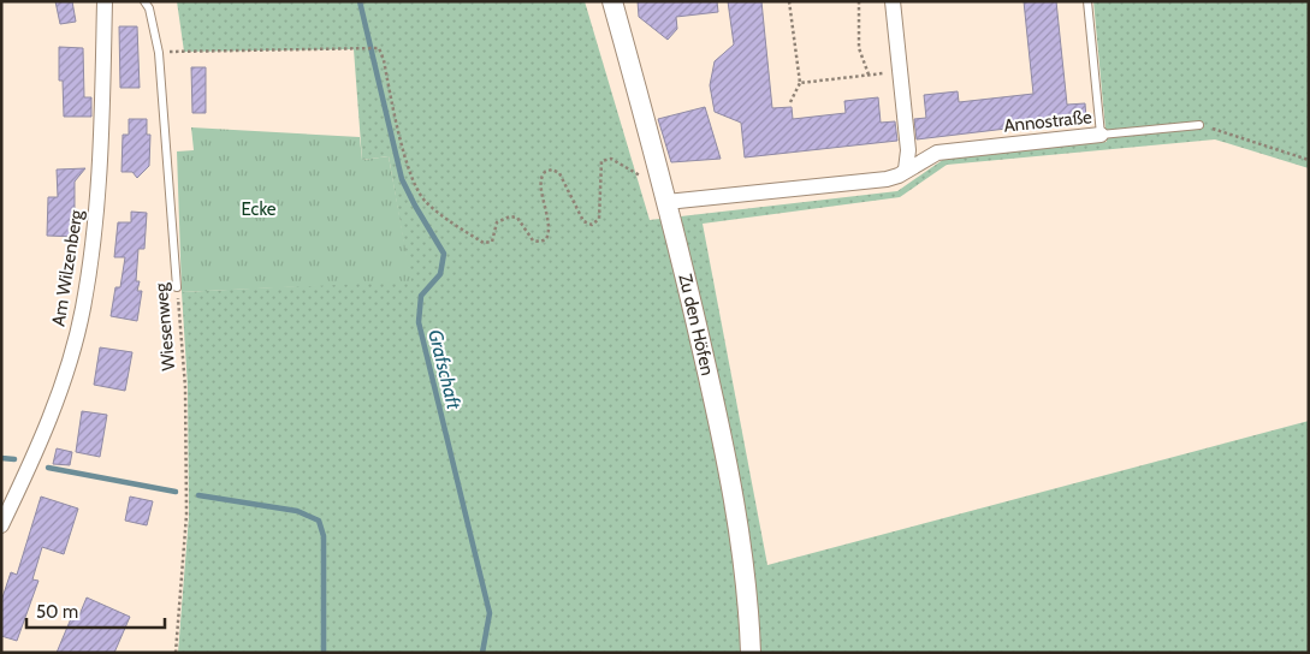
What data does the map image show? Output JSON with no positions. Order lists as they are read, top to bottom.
{
  "streets": {
    "street": ["Annostraße", "Am Wilzenberg", "Zu den Höfen"],
    "lane": ["Wiesenweg"]
  },
  "crossings": [
    ["Annostraße", "Zu den Höfen"]
  ],
  "water": ["Grafschaft"],
  "parks": ["Ecke"],
  "scale_bar": "50 m"
}
